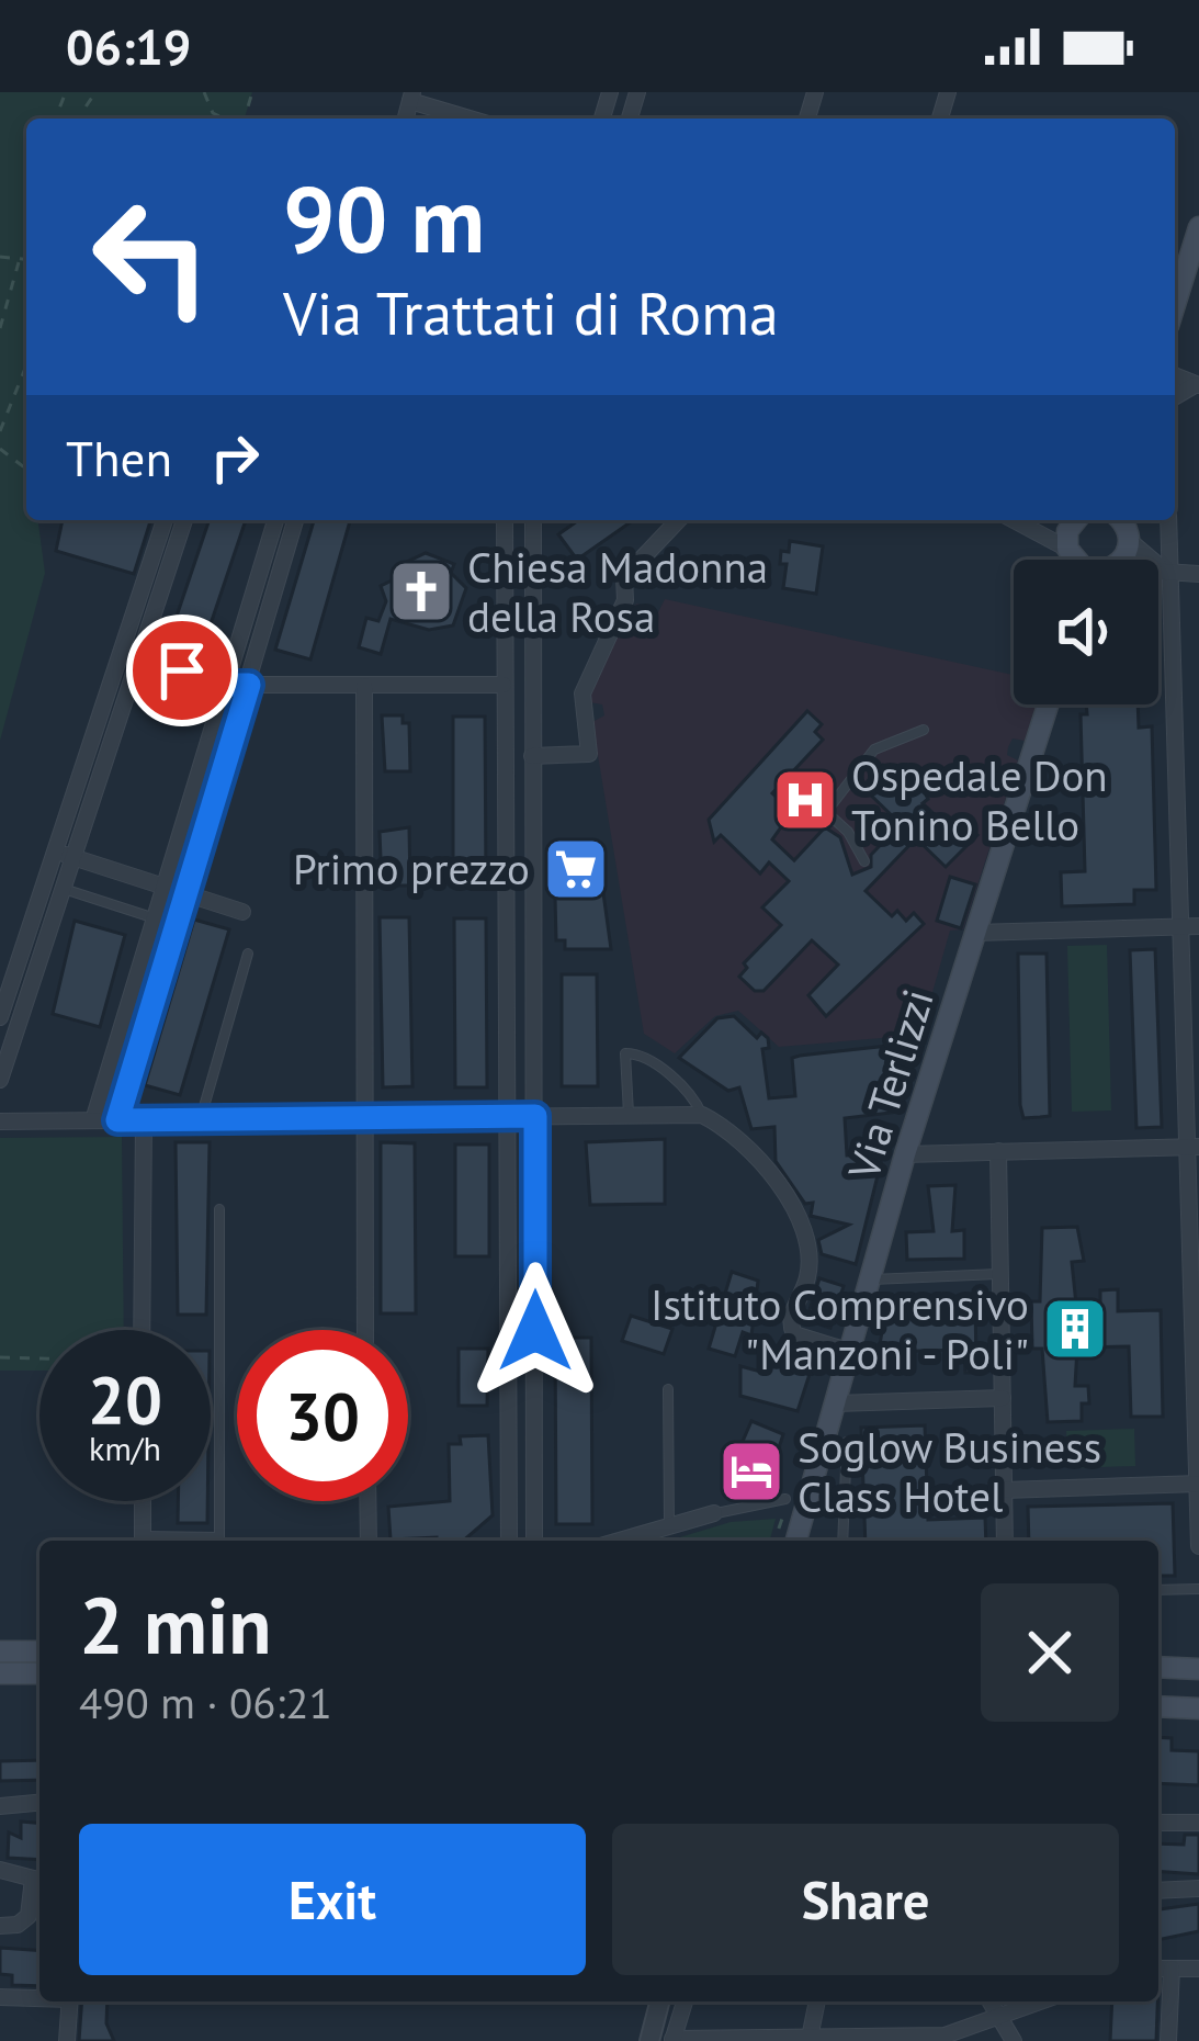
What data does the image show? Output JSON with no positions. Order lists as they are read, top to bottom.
{
  "streets": {
    "main road": ["Via Terlizzi"]
  },
  "places": {
    "church": ["Chiesa Madonna della Rosa"],
    "hospital": ["Ospedale Don Tonino Bello"],
    "supermarket": ["Primo prezzo"],
    "building": ["Istituto Comprensivo \"Manzoni - Poli\""],
    "hotel": ["Soglow Business Class Hotel"]
  },
  "page": {
    "status": "06:19",
    "turn": ["90 m", "Via Trattati di Roma"],
    "then": "Then",
    "speed": "20 km/h",
    "limit": "30",
    "heading": ["2 min", "490 m · 06:21"],
    "buttons": ["Exit", "Share"]
  }
}
